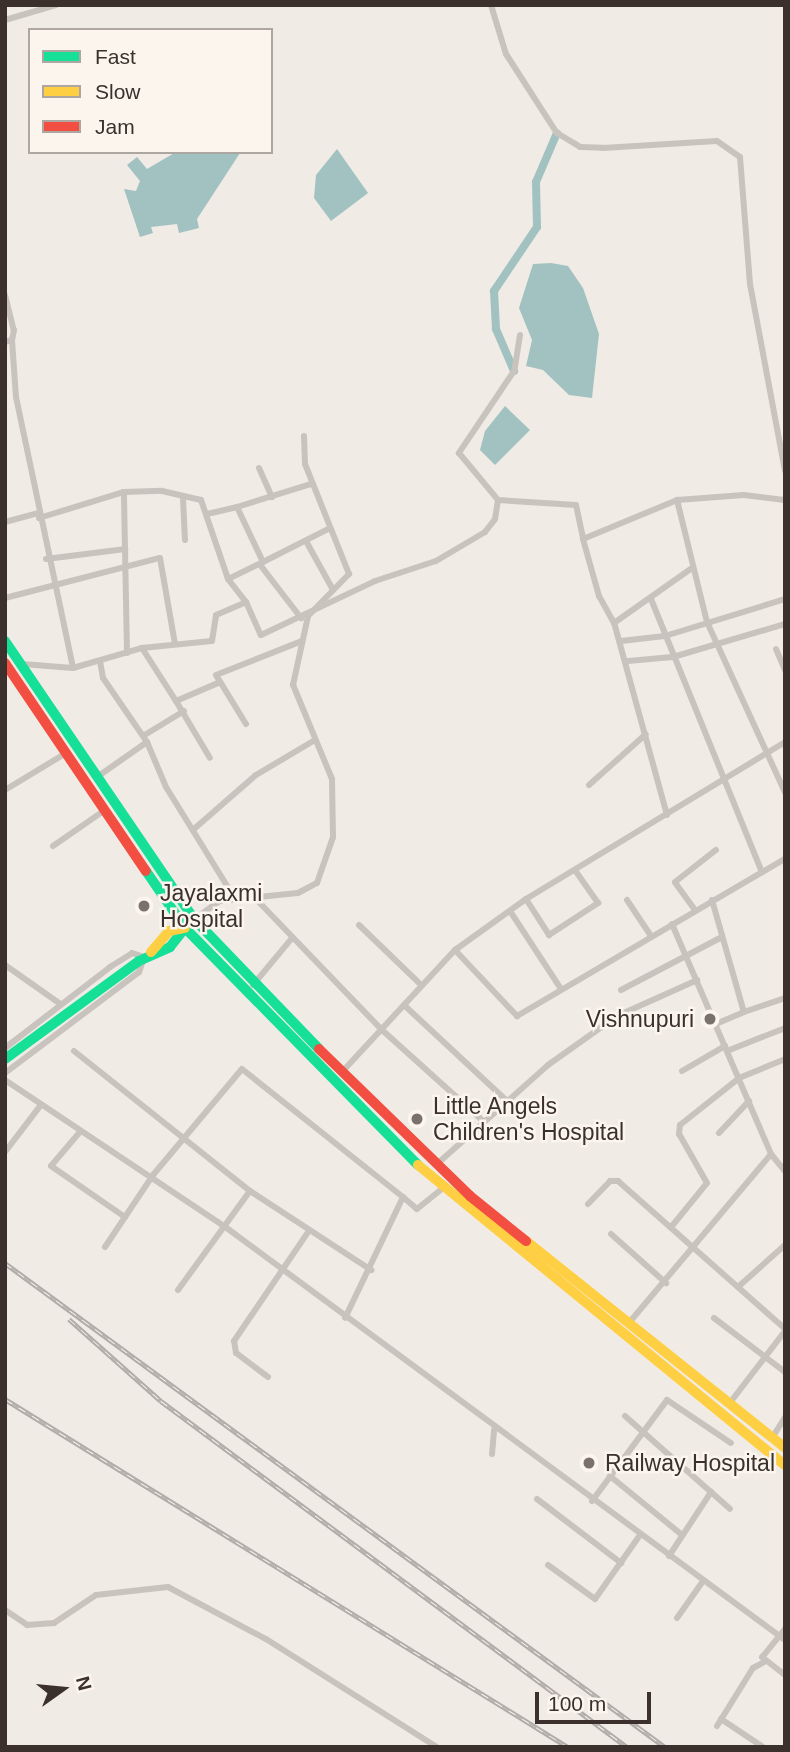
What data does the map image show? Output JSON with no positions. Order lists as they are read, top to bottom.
{
  "places": [
    "Jayalaxmi Hospital",
    "Vishnupuri",
    "Little Angels Children's Hospital",
    "Railway Hospital"
  ],
  "legend": ["Fast", "Slow", "Jam"],
  "scale_bar": "100 m",
  "north": "right"
}
